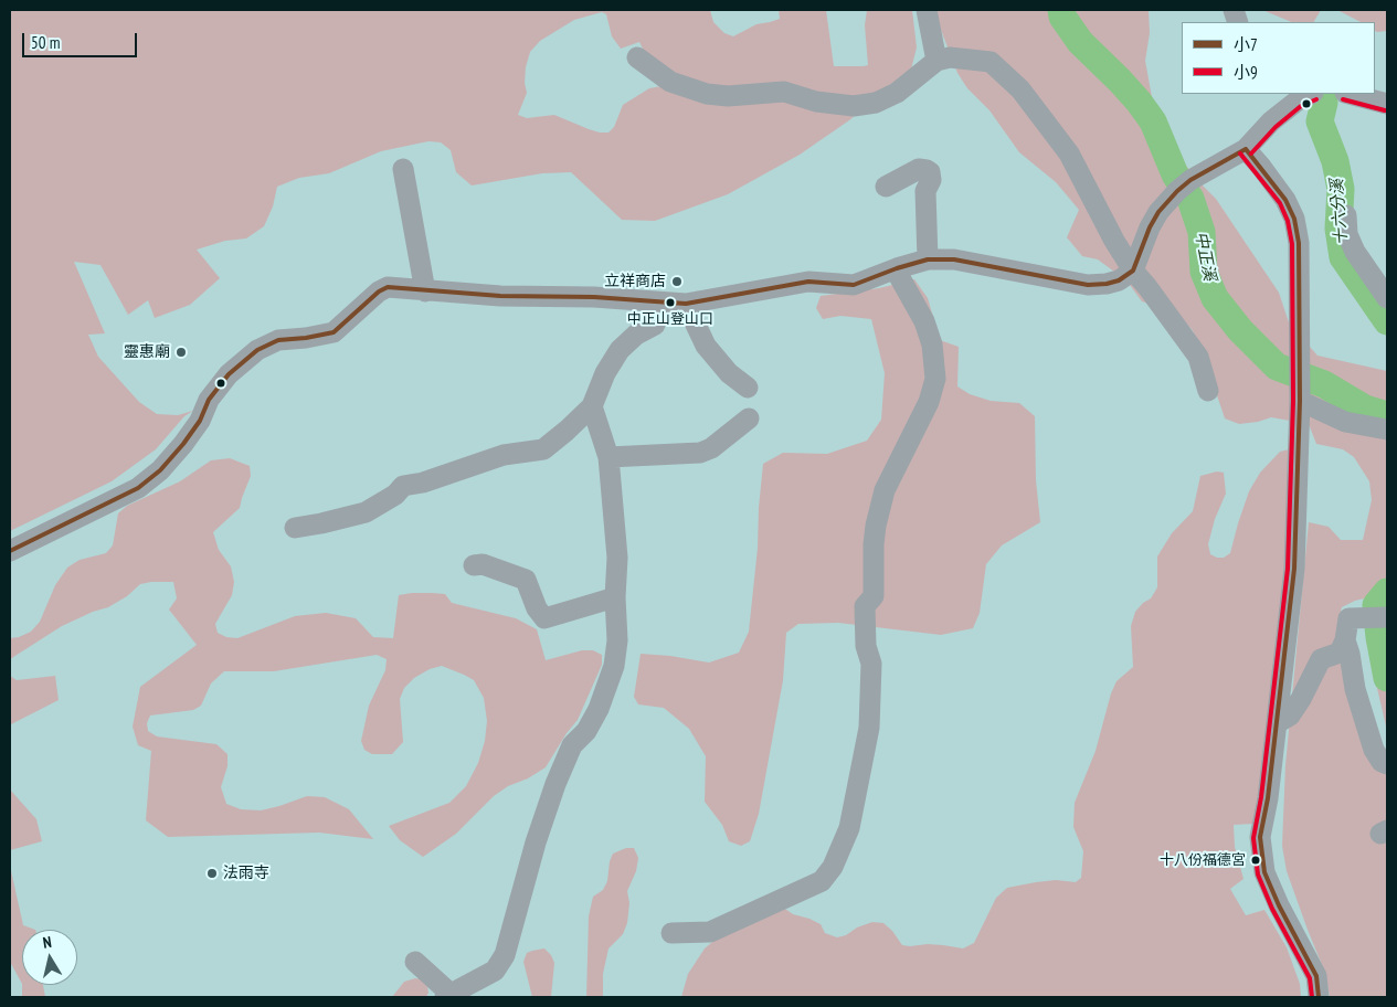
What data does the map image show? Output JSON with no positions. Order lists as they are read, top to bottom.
{
  "water": ["十六分溪", "中正溪"],
  "places": [
    "立祥商店",
    "中正山登山口",
    "靈惠廟",
    "十八份福德宮",
    "法雨寺"
  ],
  "lines": ["transit line 小9", "transit line 小7"],
  "legend": ["小7", "小9"],
  "scale_bar": "50 m",
  "north": "top"
}
